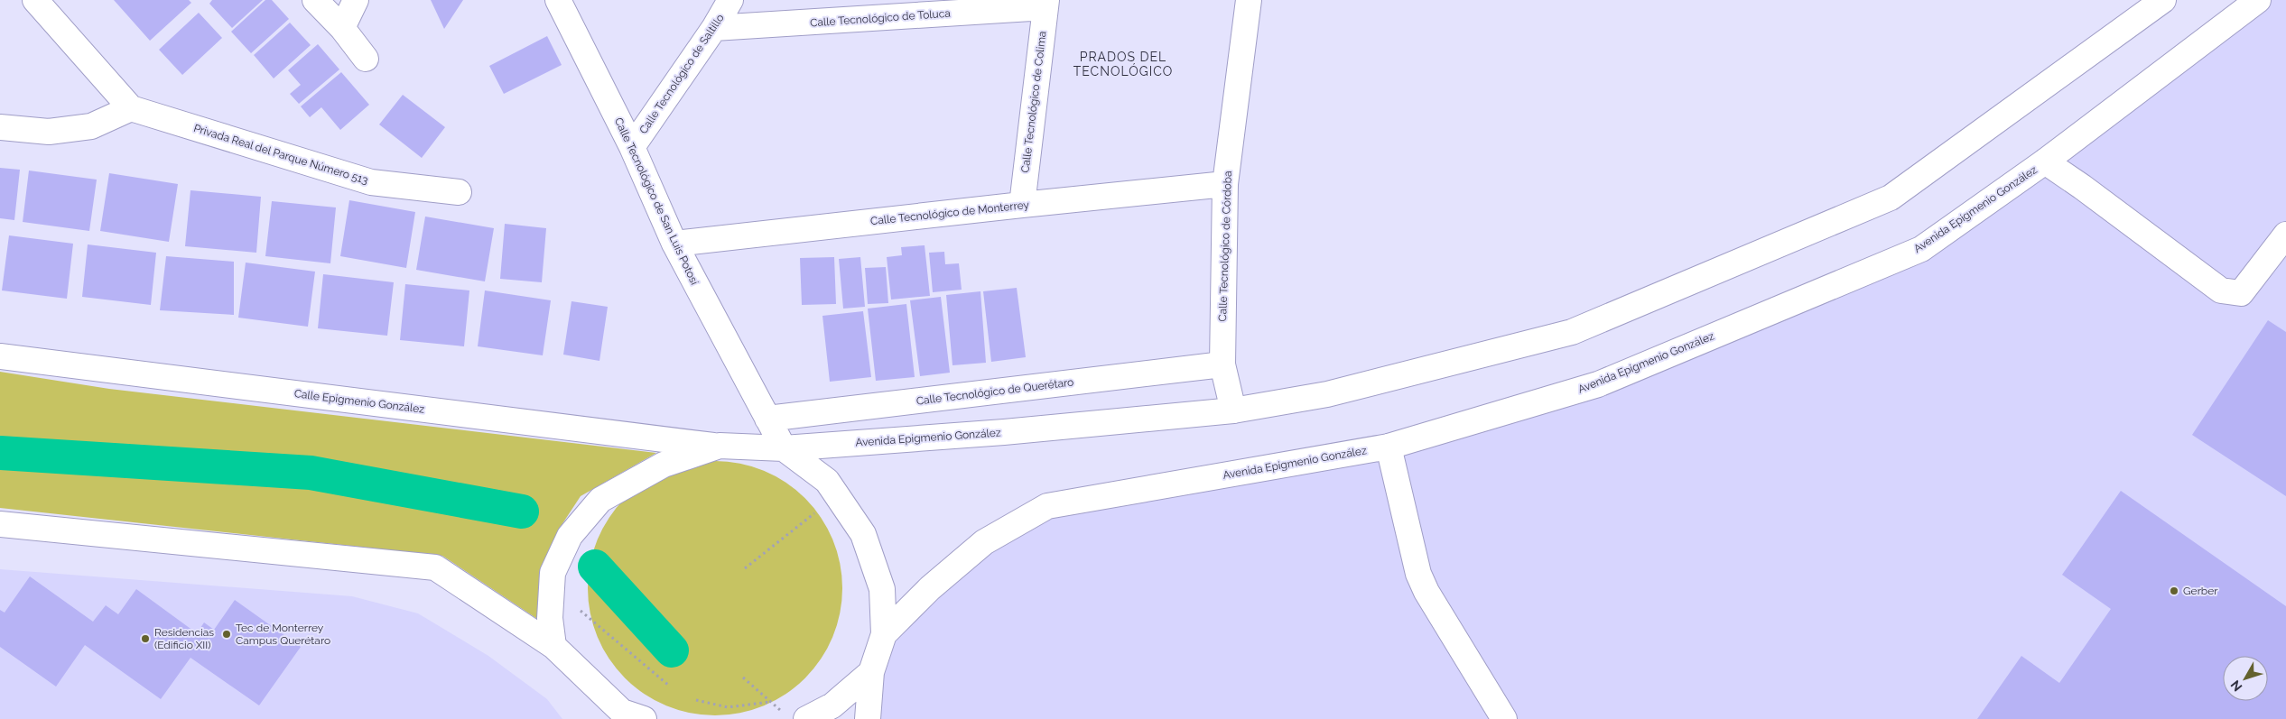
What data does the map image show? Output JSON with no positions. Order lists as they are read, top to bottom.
{
  "streets": {
    "main road": [
      "Calle Tecnológico de Toluca",
      "Calle Tecnológico de Saltillo",
      "Calle Tecnológico de Colima",
      "Privada Real del Parque Número 513",
      "Calle Tecnológico de San Luis Potosí",
      "Avenida Epigmenio González",
      "Calle Tecnológico de Monterrey",
      "Calle Tecnológico de Córdoba",
      "Calle Tecnológico de Querétaro",
      "Calle Epigmenio González"
    ]
  },
  "crossings": [
    ["Calle Tecnológico de Toluca", "Calle Tecnológico de Saltillo"],
    ["Calle Tecnológico de Toluca", "Calle Tecnológico de Colima"],
    ["Calle Tecnológico de Saltillo", "Calle Tecnológico de San Luis Potosí"],
    ["Calle Tecnológico de Colima", "Calle Tecnológico de Monterrey"],
    ["Calle Tecnológico de San Luis Potosí", "Avenida Epigmenio González"],
    ["Calle Tecnológico de San Luis Potosí", "Calle Tecnológico de Monterrey"],
    ["Calle Tecnológico de San Luis Potosí", "Calle Tecnológico de Querétaro"],
    ["Calle Tecnológico de San Luis Potosí", "Calle Epigmenio González"],
    ["Avenida Epigmenio González", "Calle Tecnológico de Córdoba"],
    ["Avenida Epigmenio González", "Calle Epigmenio González"],
    ["Calle Tecnológico de Monterrey", "Calle Tecnológico de Córdoba"],
    ["Calle Tecnológico de Córdoba", "Calle Tecnológico de Querétaro"]
  ],
  "districts": ["PRADOS DEL TECNOLÓGICO"],
  "places": ["Gerber", "Tec de Monterrey Campus Querétaro", "Residencias (Edificio XII)"],
  "north": "bottom left"
}
